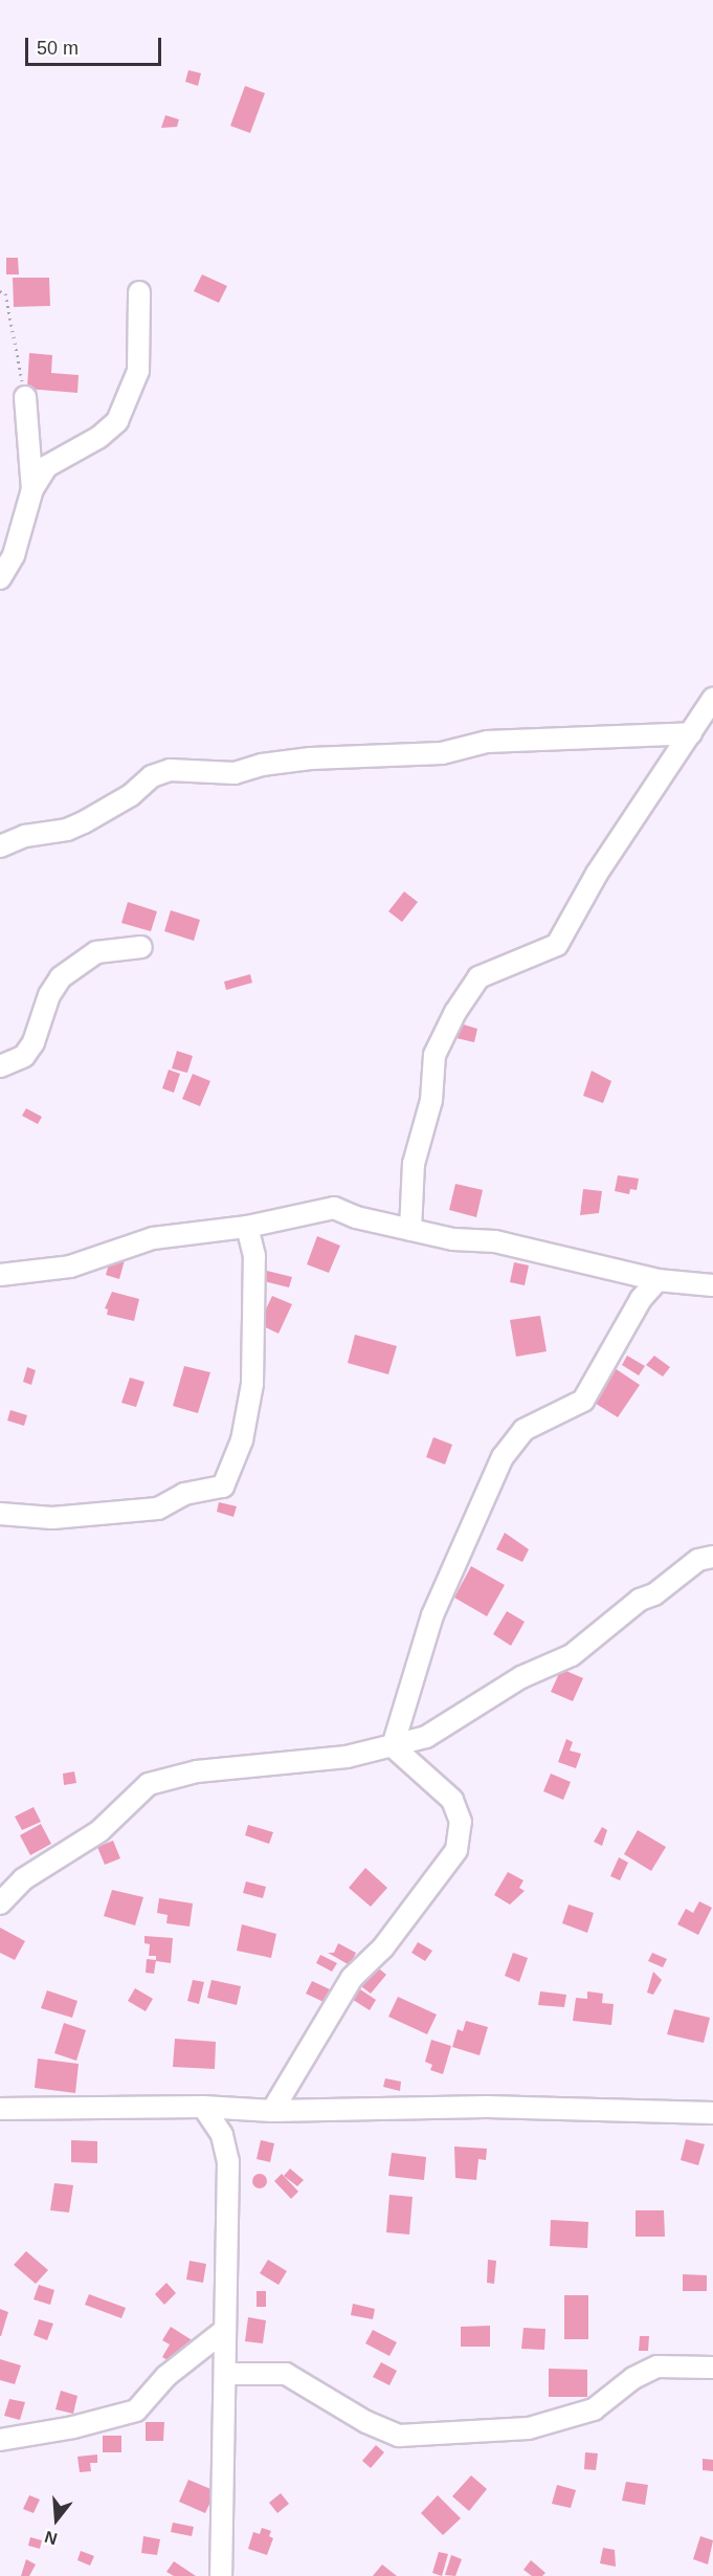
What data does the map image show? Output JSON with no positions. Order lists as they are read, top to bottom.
{
  "scale_bar": "50 m",
  "north": "bottom"
}
